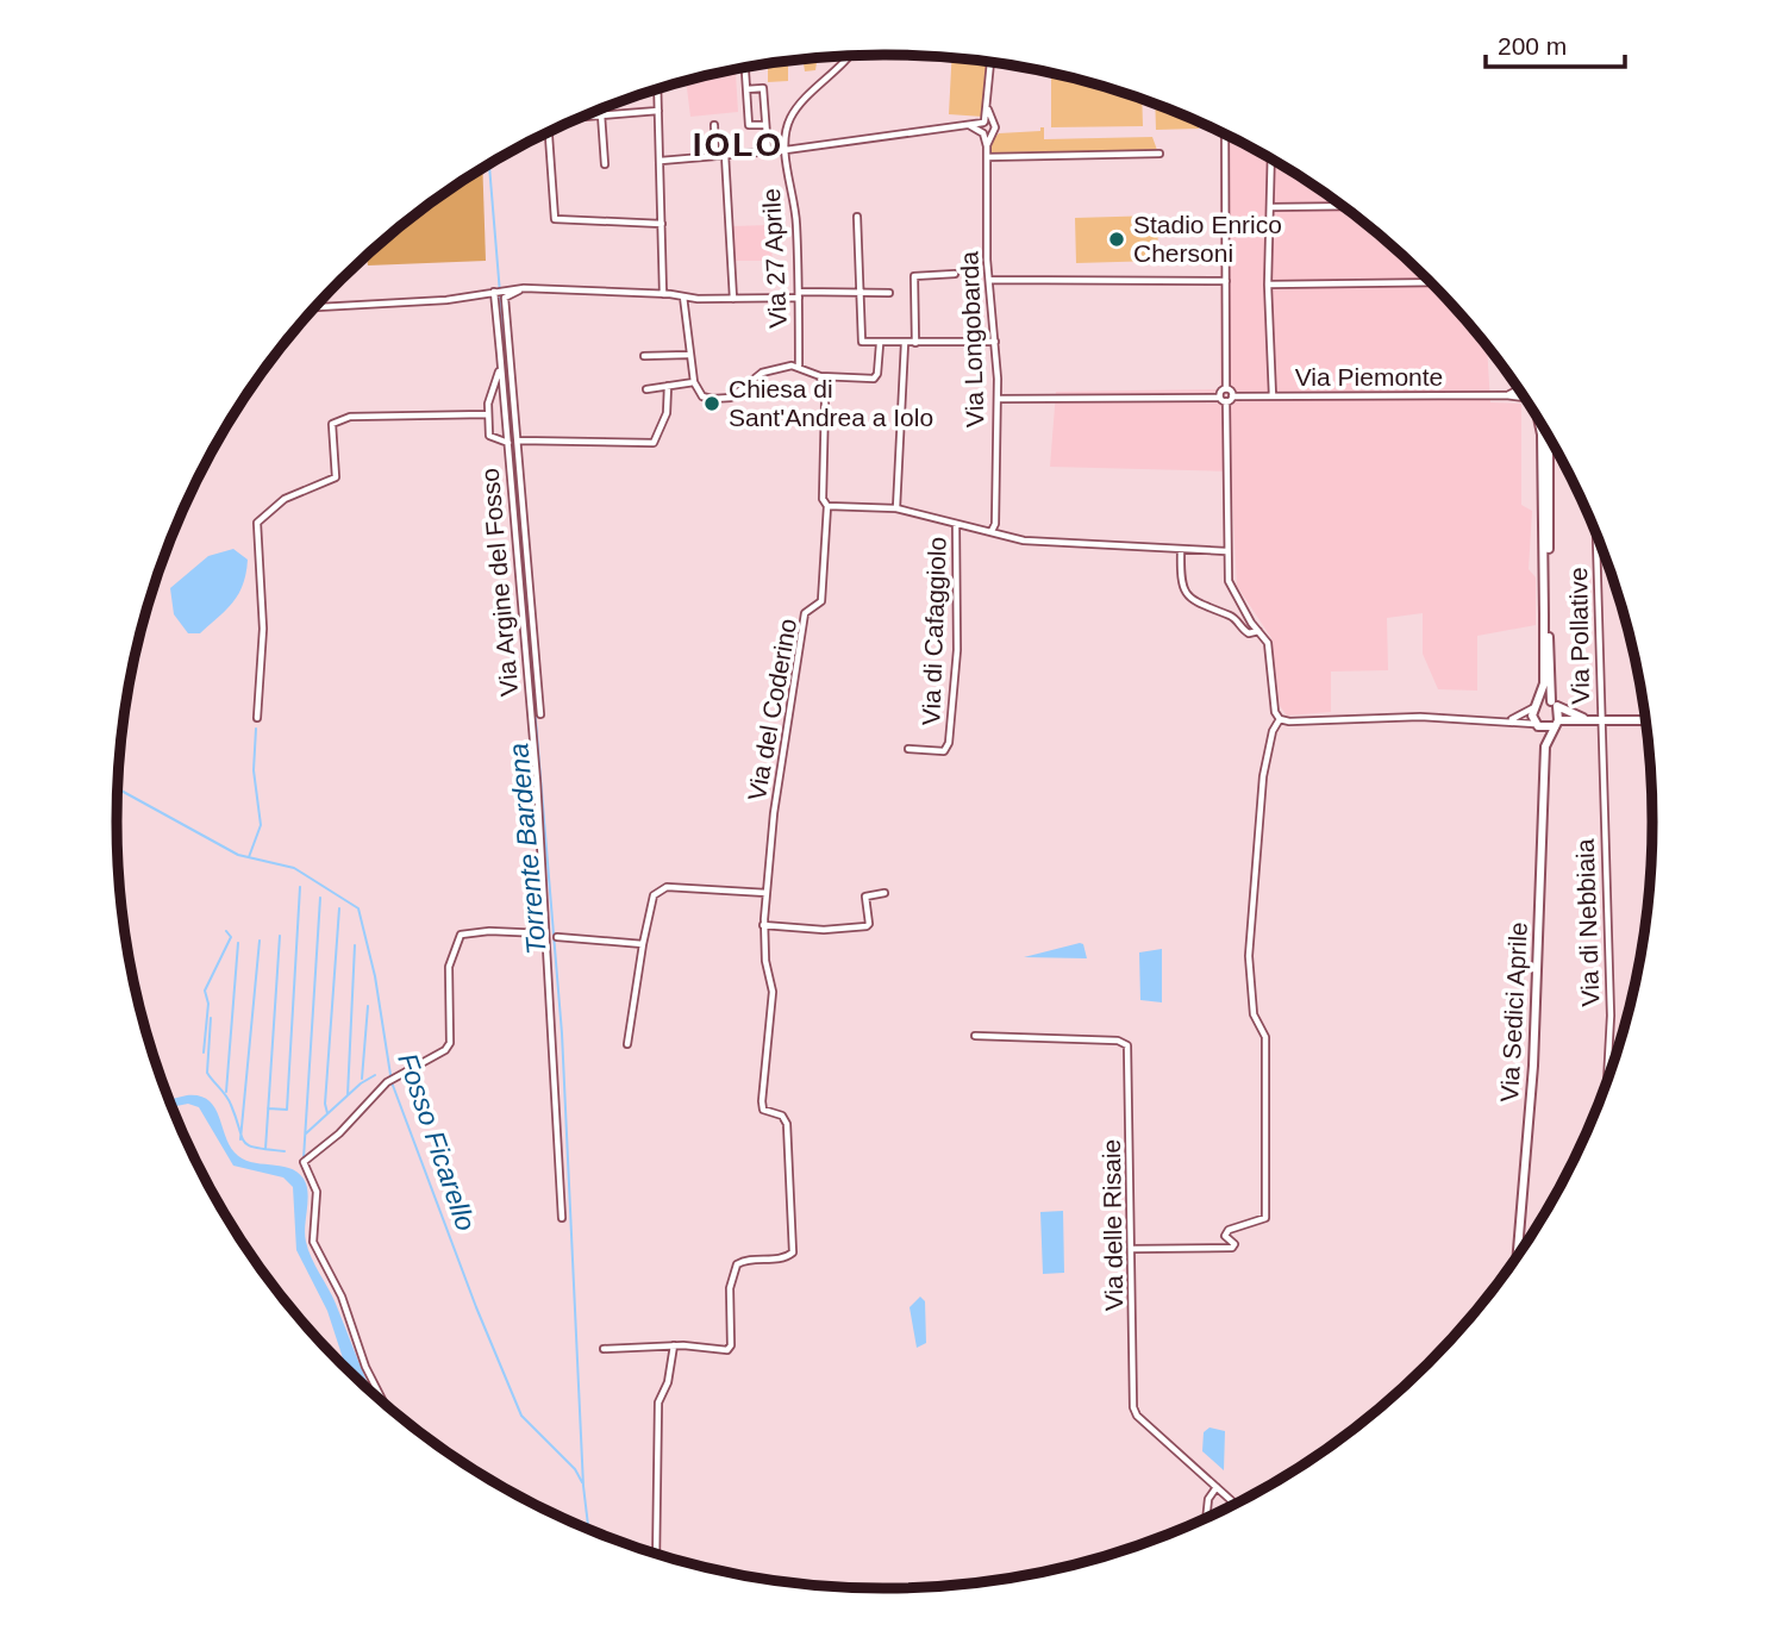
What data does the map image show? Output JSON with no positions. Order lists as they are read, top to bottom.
{
  "streets": {
    "main road": ["Via Sedici Aprile"],
    "street": [
      "Via 27 Aprile",
      "Via Longobarda",
      "Via Piemonte",
      "Via Argine del Fosso",
      "Via di Cafaggiolo",
      "Via Pollative",
      "Via del Coderino",
      "Via di Nebbiaia",
      "Via delle Risaie"
    ]
  },
  "crossings": [
    ["Via Pollative", "Via di Nebbiaia"]
  ],
  "districts": ["IOLO"],
  "water": ["Torrente Bardena", "Fosso Ficarello"],
  "places": ["Stadio Enrico Chersoni", "Chiesa di Sant'Andrea a Iolo"],
  "scale_bar": "200 m"
}
